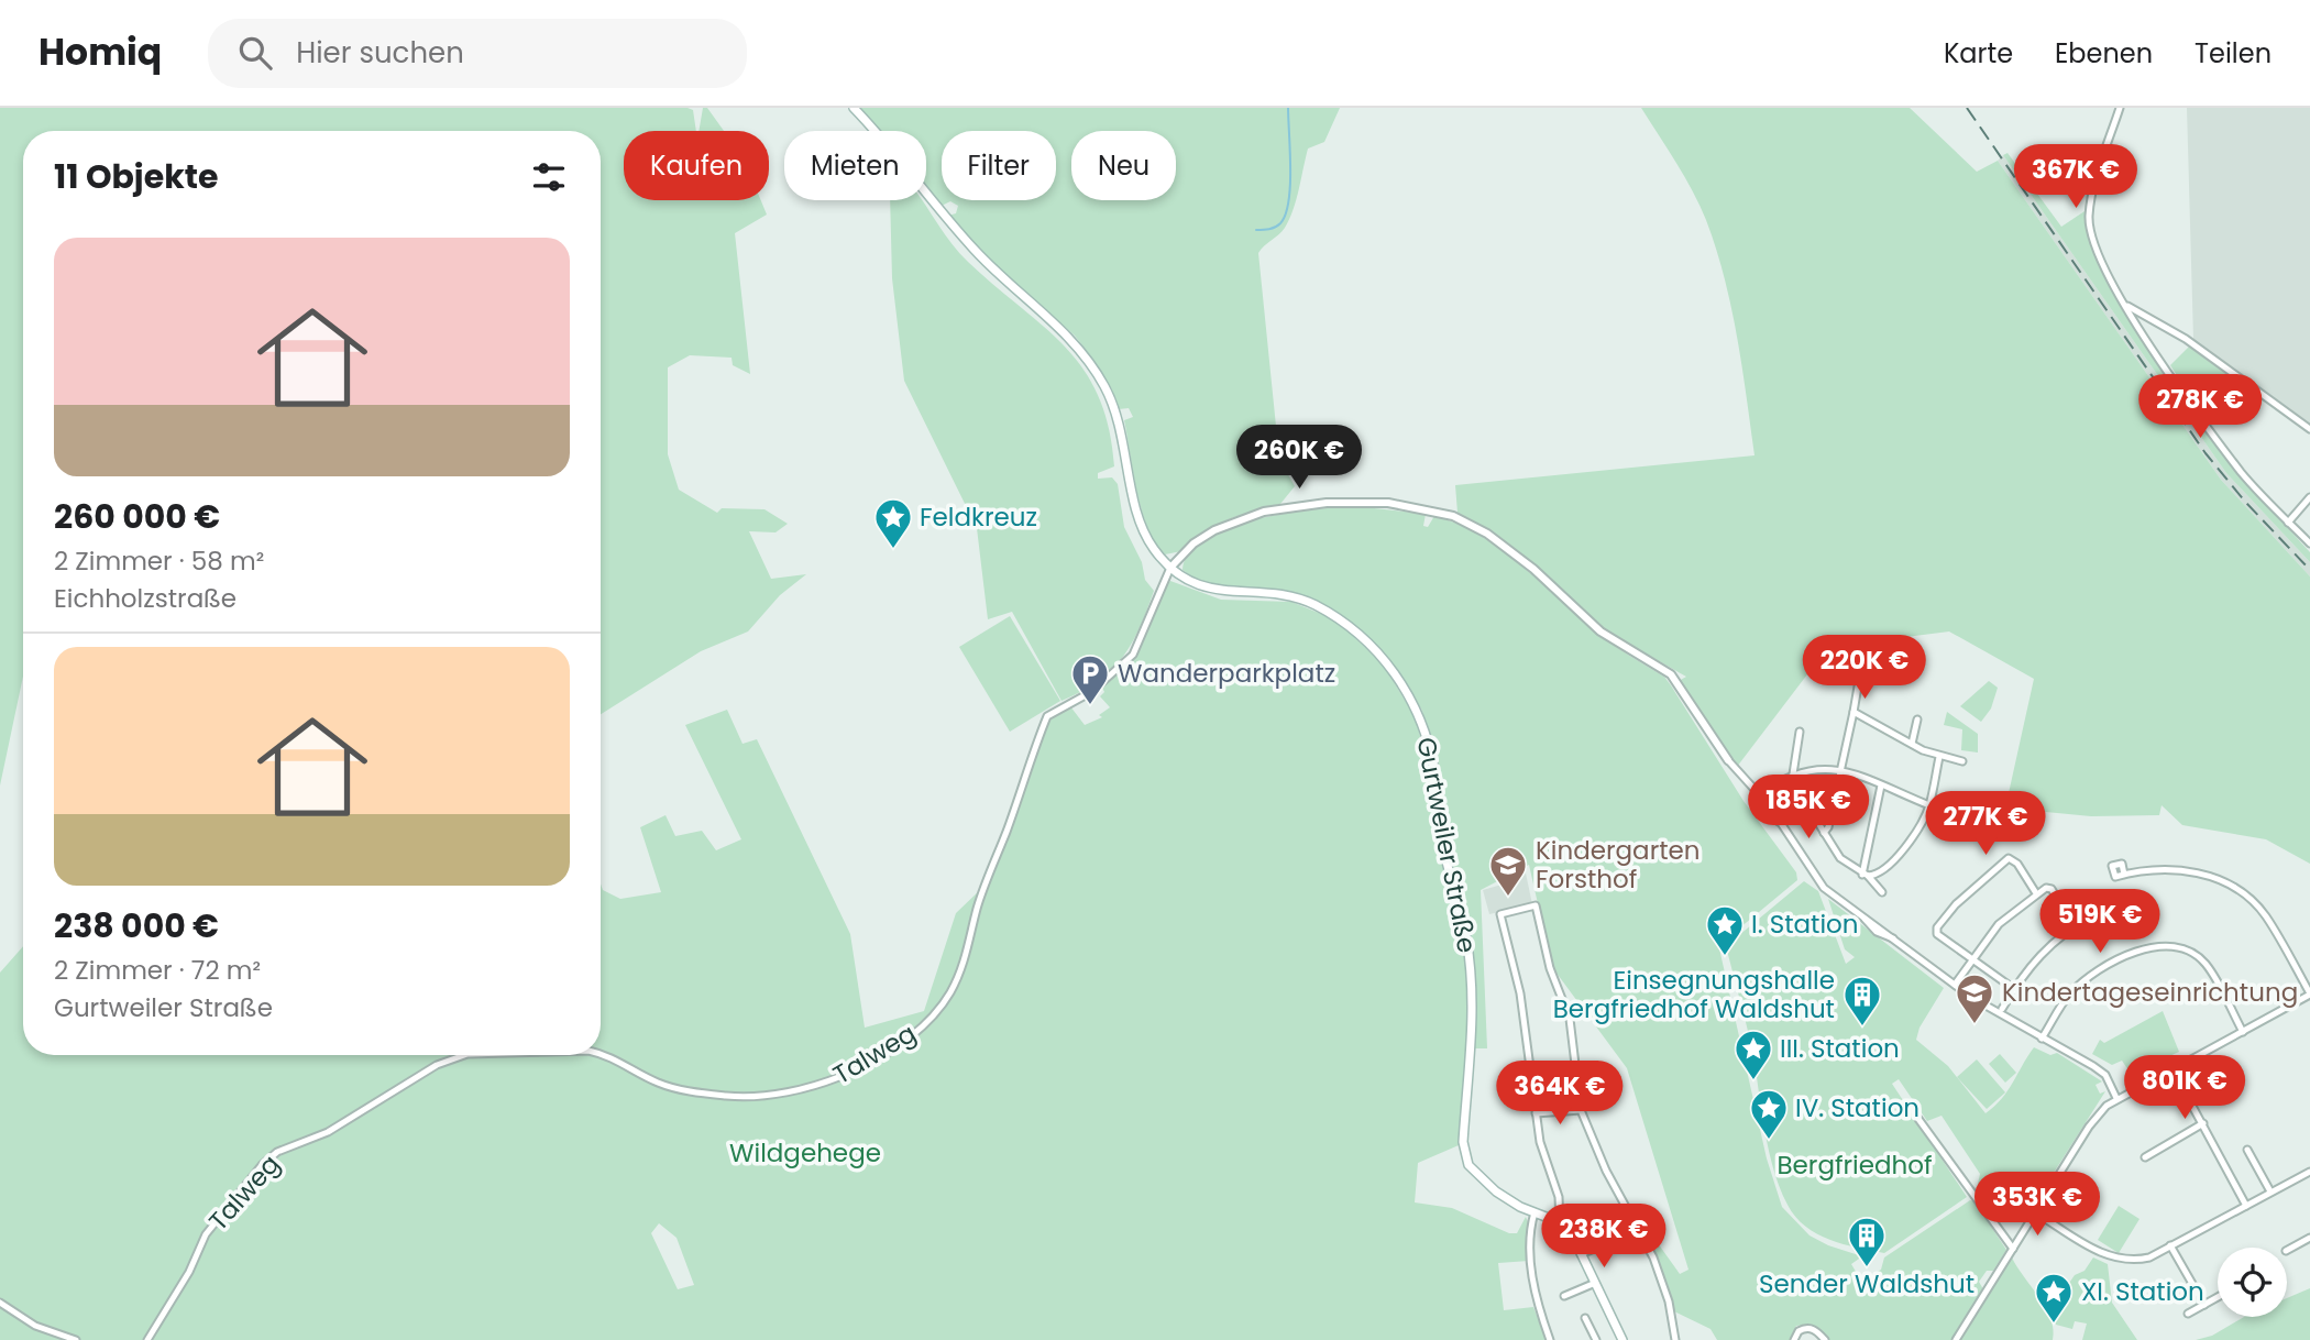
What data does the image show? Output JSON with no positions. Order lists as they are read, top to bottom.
{
  "streets": {
    "main road": ["Gurtweiler Straße"],
    "street": ["Talweg"]
  },
  "crossings": [
    ["Gurtweiler Straße", "Talweg"]
  ],
  "parks": ["Wildgehege", "Bergfriedhof"],
  "places": {
    "place": [
      "Feldkreuz",
      "I. Station",
      "III. Station",
      "IV. Station",
      "XI. Station"
    ],
    "parking": ["Wanderparkplatz"],
    "school or university": ["Kindergarten Forsthof", "Kindertageseinrichtung"],
    "building": ["Einsegnungshalle Bergfriedhof Waldshut", "Sender Waldshut"]
  },
  "page": {
    "header": "Homiq",
    "search": "Hier suchen",
    "nav": ["Karte", "Ebenen", "Teilen"],
    "chip": [
      "Kaufen",
      "Mieten",
      "Filter",
      "Neu"
    ],
    "heading": "11 Objekte",
    "price": [
      "367K €",
      "278K €",
      "260K €",
      "220K €",
      "185K €",
      "277K €",
      "519K €",
      "801K €",
      "364K €",
      "353K €",
      "238K €"
    ],
    "list": [
      {
        "name": "260 000 €",
        "note": "2 Zimmer · 58 m² · Eichholzstraße"
      },
      {
        "name": "238 000 €",
        "note": "2 Zimmer · 72 m² · Gurtweiler Straße"
      }
    ]
  }
}
